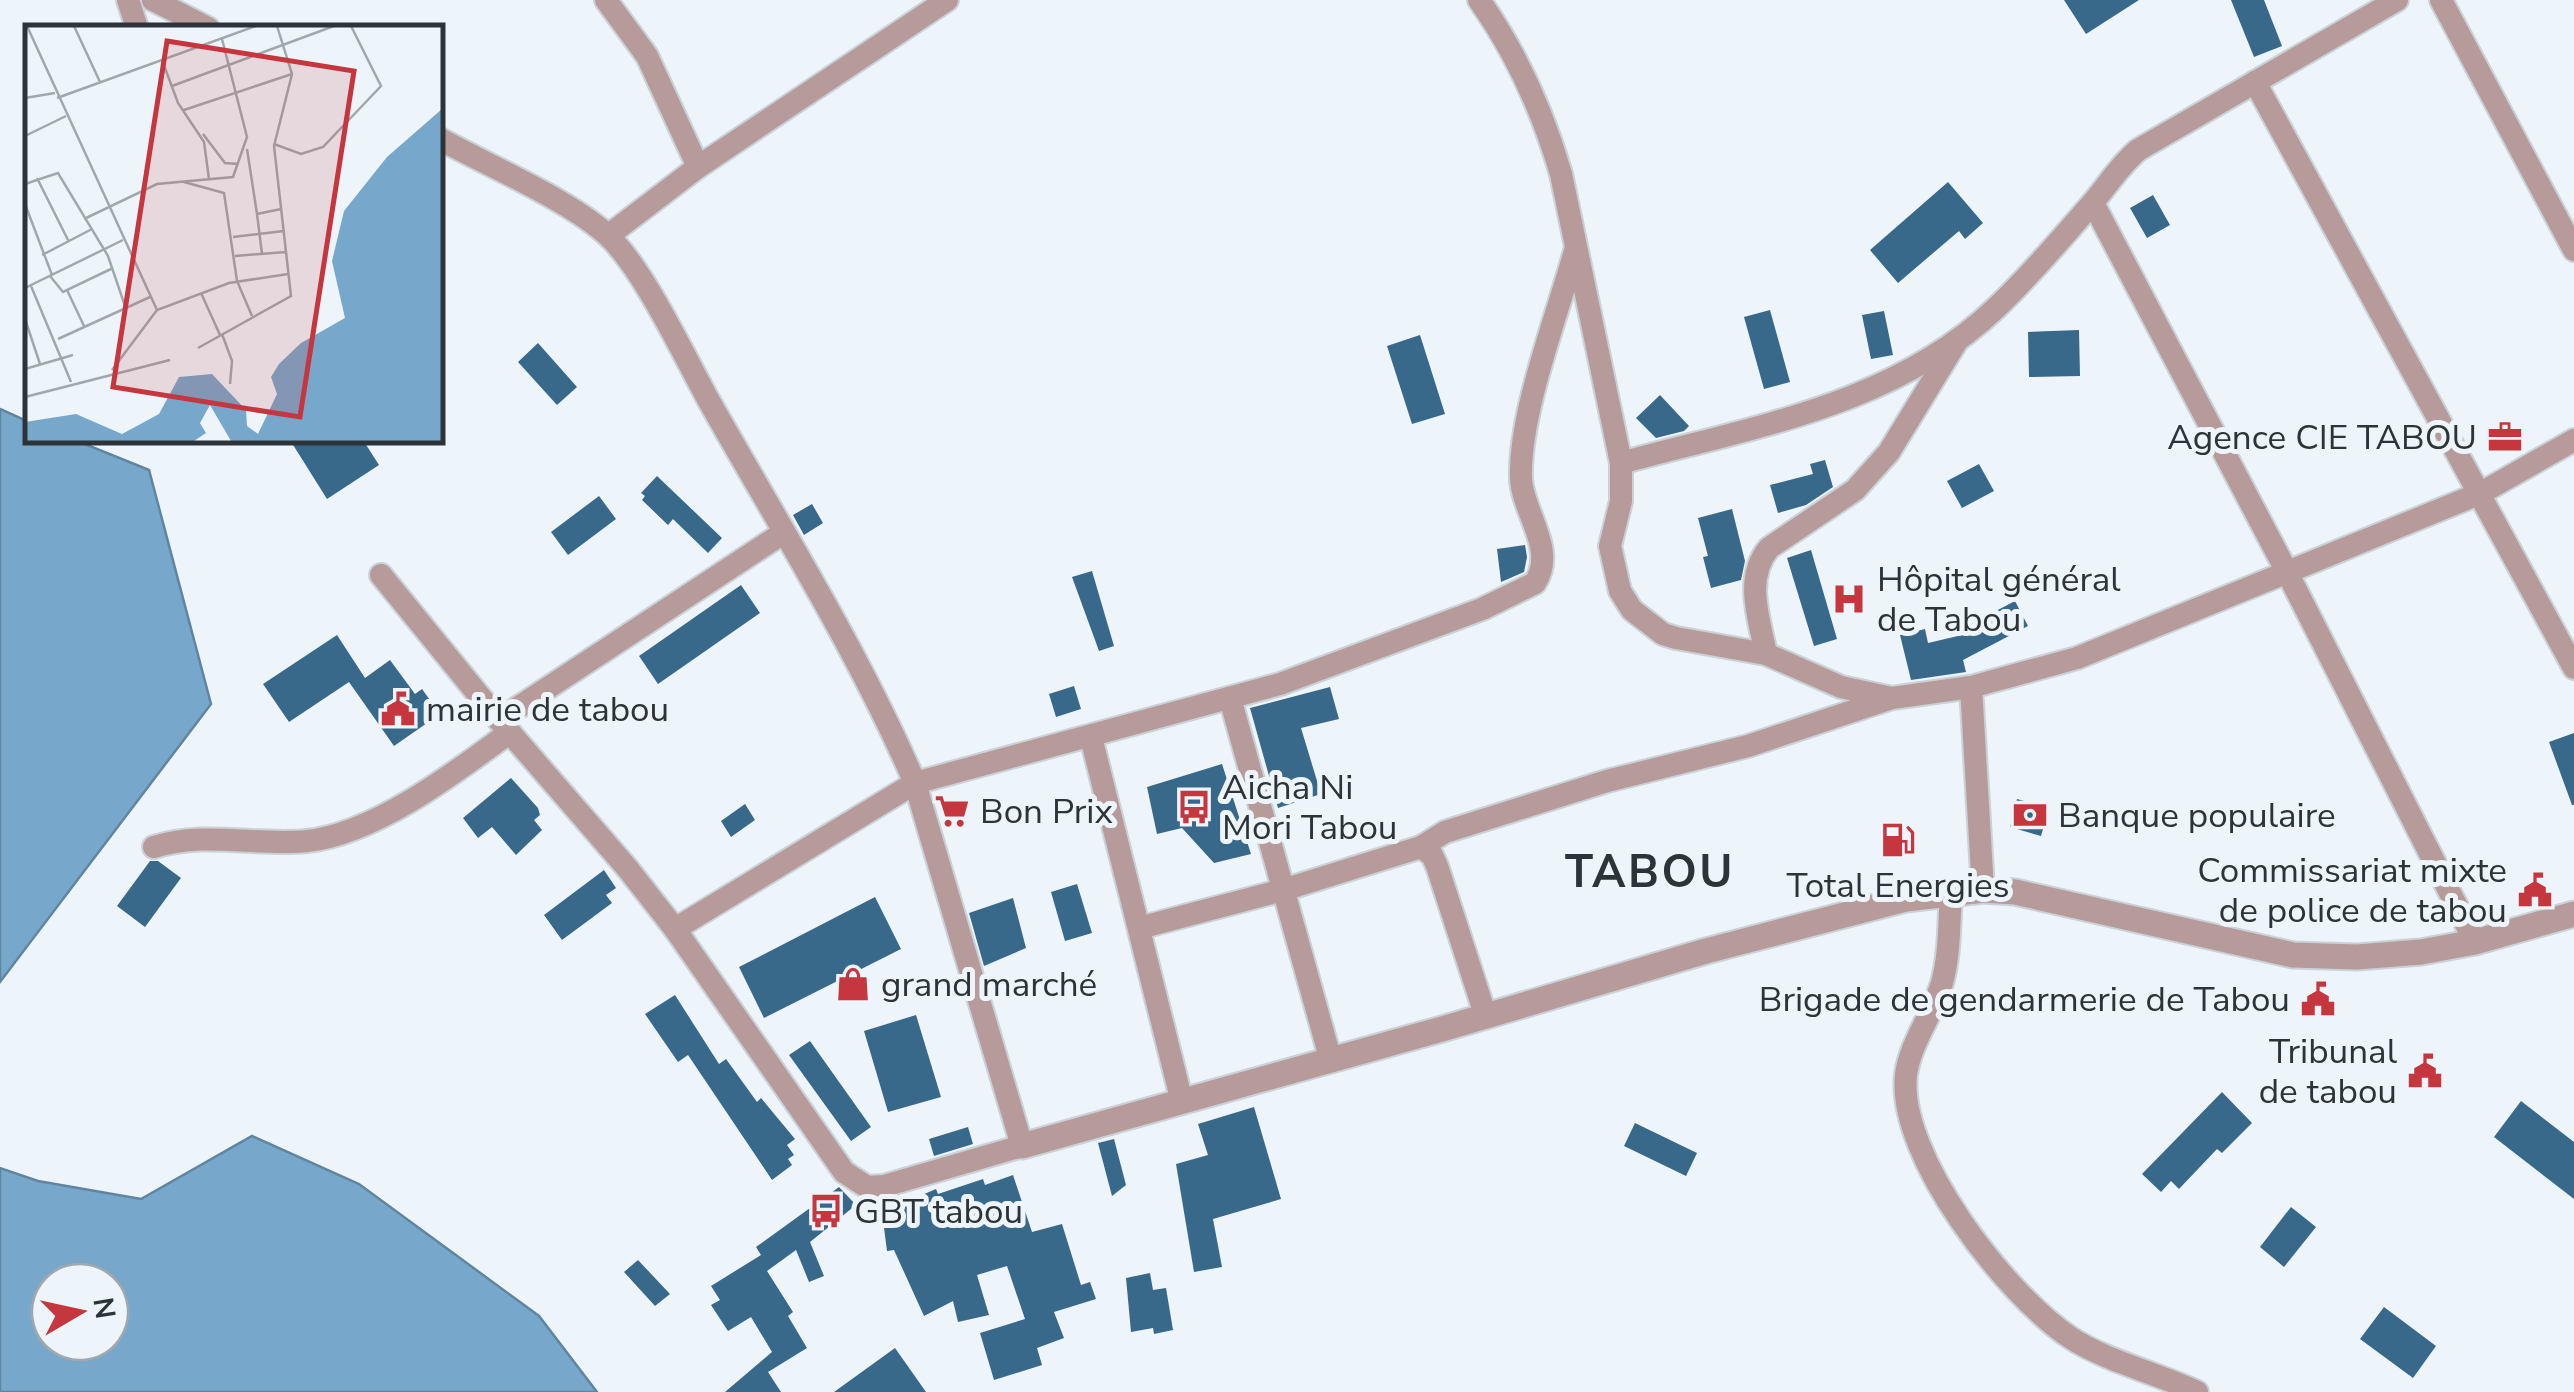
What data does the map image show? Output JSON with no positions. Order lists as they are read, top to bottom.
{
  "districts": ["TABOU"],
  "places": {
    "office": ["Agence CIE TABOU"],
    "hospital": ["Hôpital général de Tabou"],
    "public building": [
      "mairie de tabou",
      "Commissariat mixte de police de tabou",
      "Brigade de gendarmerie de Tabou",
      "Tribunal de tabou"
    ],
    "bus stop": ["Aicha Ni Mori Tabou", "GBT tabou"],
    "supermarket": ["Bon Prix"],
    "bank": ["Banque populaire"],
    "fuel station": ["Total Energies"],
    "shop": ["grand marché"]
  },
  "north": "right"
}
